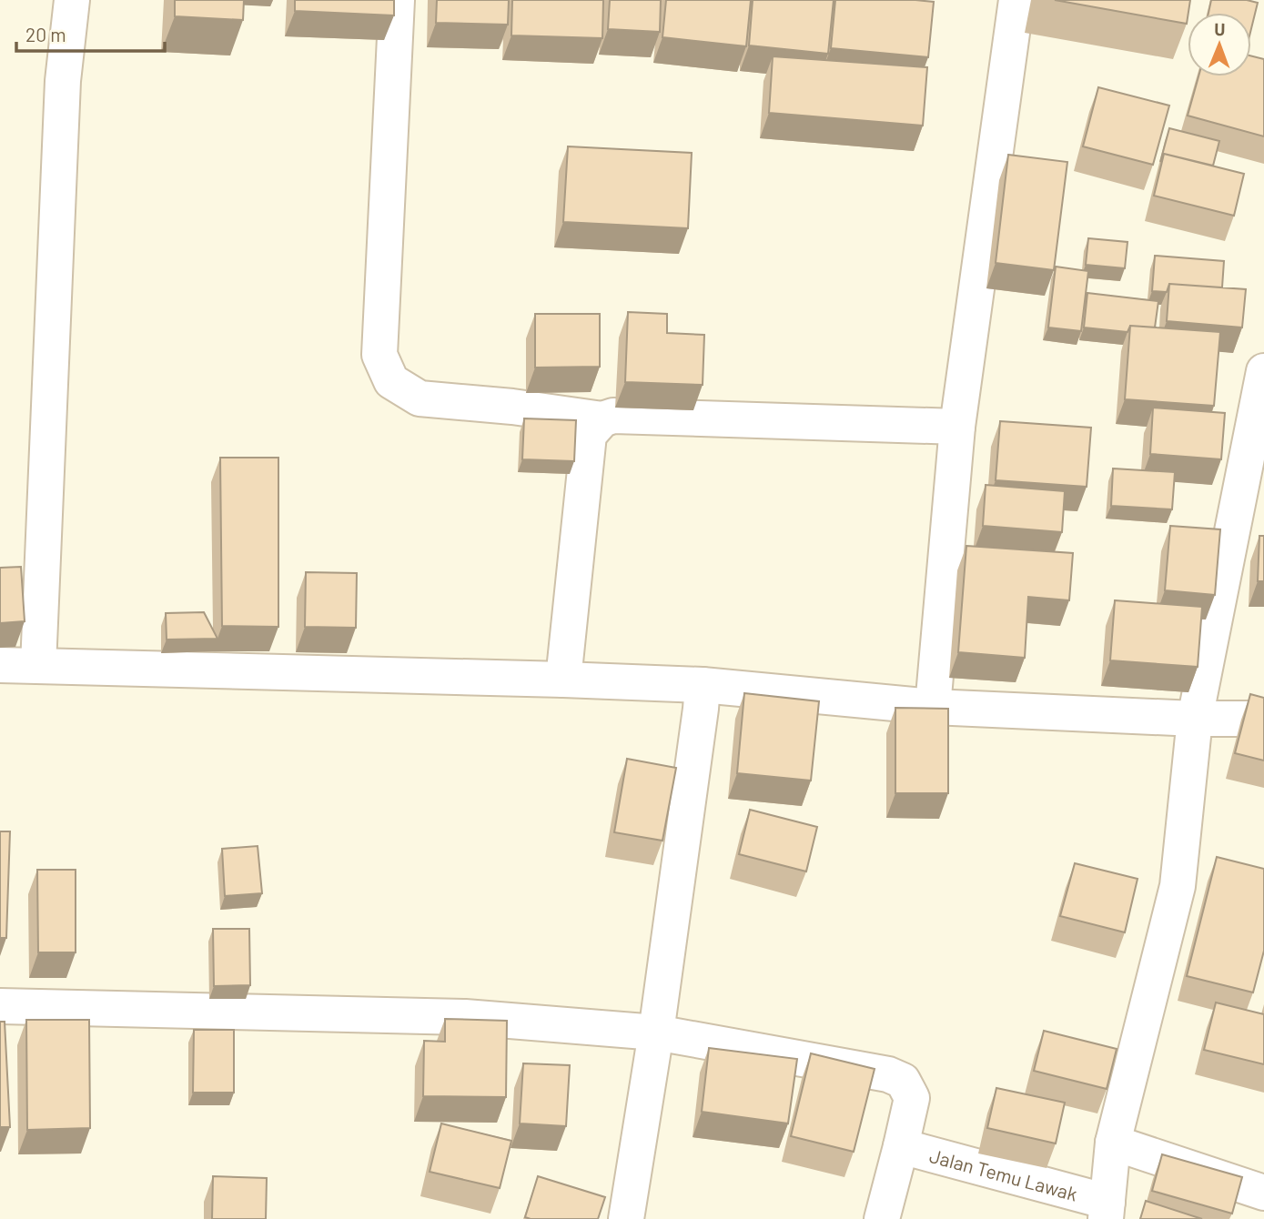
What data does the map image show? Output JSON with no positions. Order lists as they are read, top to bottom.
{
  "streets": {
    "street": ["Jalan Temu Lawak"]
  },
  "scale_bar": "20 m",
  "north": "top"
}
